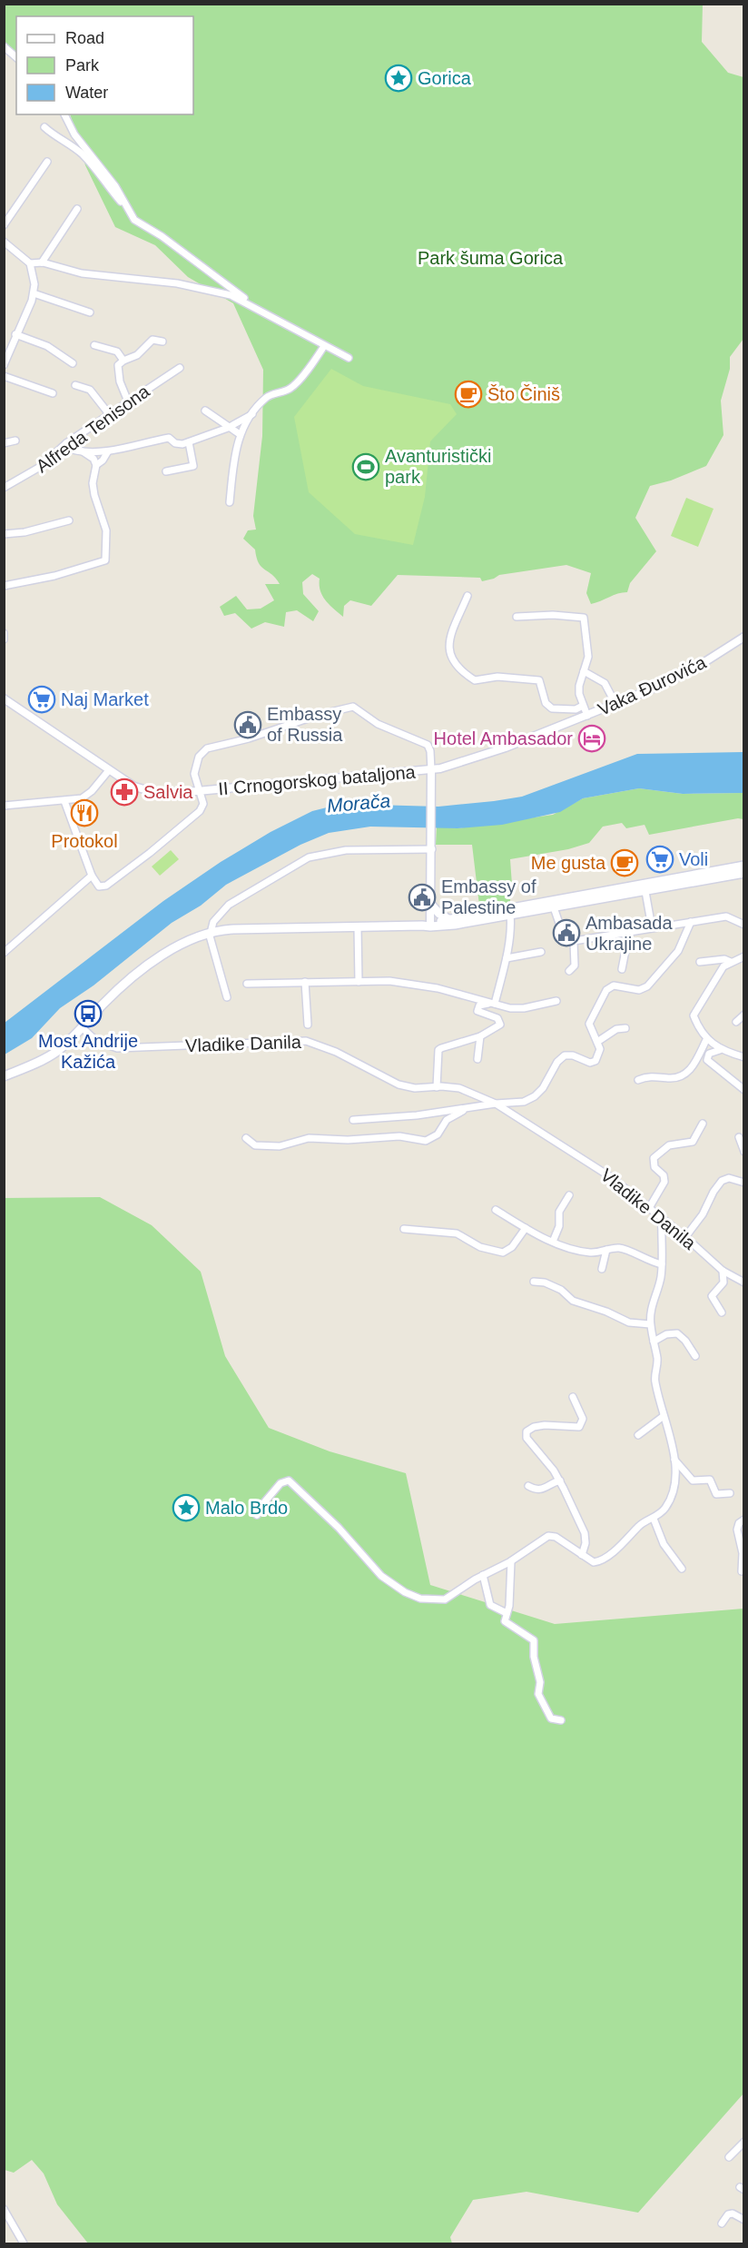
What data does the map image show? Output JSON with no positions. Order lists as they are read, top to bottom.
{
  "streets": {
    "street": [
      "Alfreda Tenisona",
      "Vaka Đurovića",
      "II Crnogorskog bataljona",
      "Vladike Danila"
    ]
  },
  "crossings": [
    ["Vaka Đurovića", "II Crnogorskog bataljona"]
  ],
  "water": ["Morača"],
  "parks": ["Park šuma Gorica"],
  "places": {
    "place": ["Gorica", "Malo Brdo"],
    "cafe": ["Što Činiš", "Me gusta"],
    "sports": ["Avanturistički park"],
    "supermarket": ["Naj Market", "Voli"],
    "public building": ["Embassy of Russia", "Embassy of Palestine", "Ambasada Ukrajine"],
    "hotel": ["Hotel Ambasador"],
    "pharmacy": ["Salvia"],
    "restaurant": ["Protokol"],
    "bus stop": ["Most Andrije Kažića"]
  },
  "legend": ["Road", "Park", "Water"]
}
